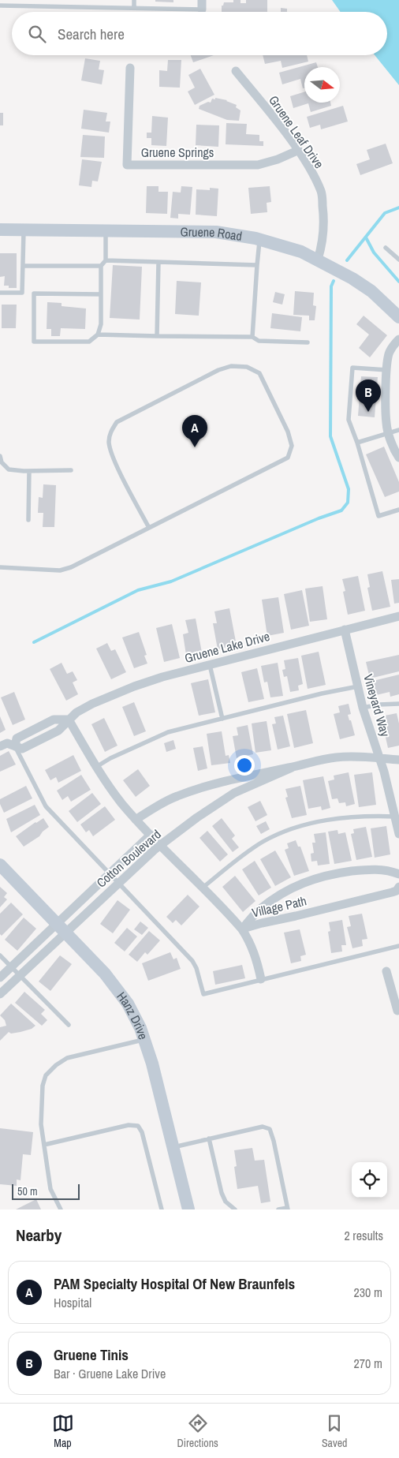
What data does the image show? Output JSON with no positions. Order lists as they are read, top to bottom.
{
  "streets": {
    "street": [
      "Gruene Leaf Drive",
      "Gruene Springs",
      "Gruene Road",
      "Gruene Lake Drive",
      "Vineyard Way",
      "Cotton Boulevard",
      "Village Path",
      "Hanz Drive"
    ]
  },
  "crossings": [
    ["Gruene Leaf Drive", "Gruene Springs"],
    ["Gruene Leaf Drive", "Gruene Road"],
    ["Gruene Lake Drive", "Vineyard Way"],
    ["Vineyard Way", "Cotton Boulevard"],
    ["Cotton Boulevard", "Hanz Drive"]
  ],
  "scale_bar": "50 m",
  "north": "right",
  "page": {
    "search": "Search here",
    "pins": ["B", "A"],
    "scale": "50 m",
    "heading": ["Nearby", "2 results"],
    "list": [
      {
        "mark": "A",
        "name": "PAM Specialty Hospital Of New Braunfels",
        "note": "Hospital",
        "value": "230 m"
      },
      {
        "mark": "B",
        "name": "Gruene Tinis",
        "note": "Bar · Gruene Lake Drive",
        "value": "270 m"
      }
    ],
    "nav": ["Map", "Directions", "Saved"]
  }
}
